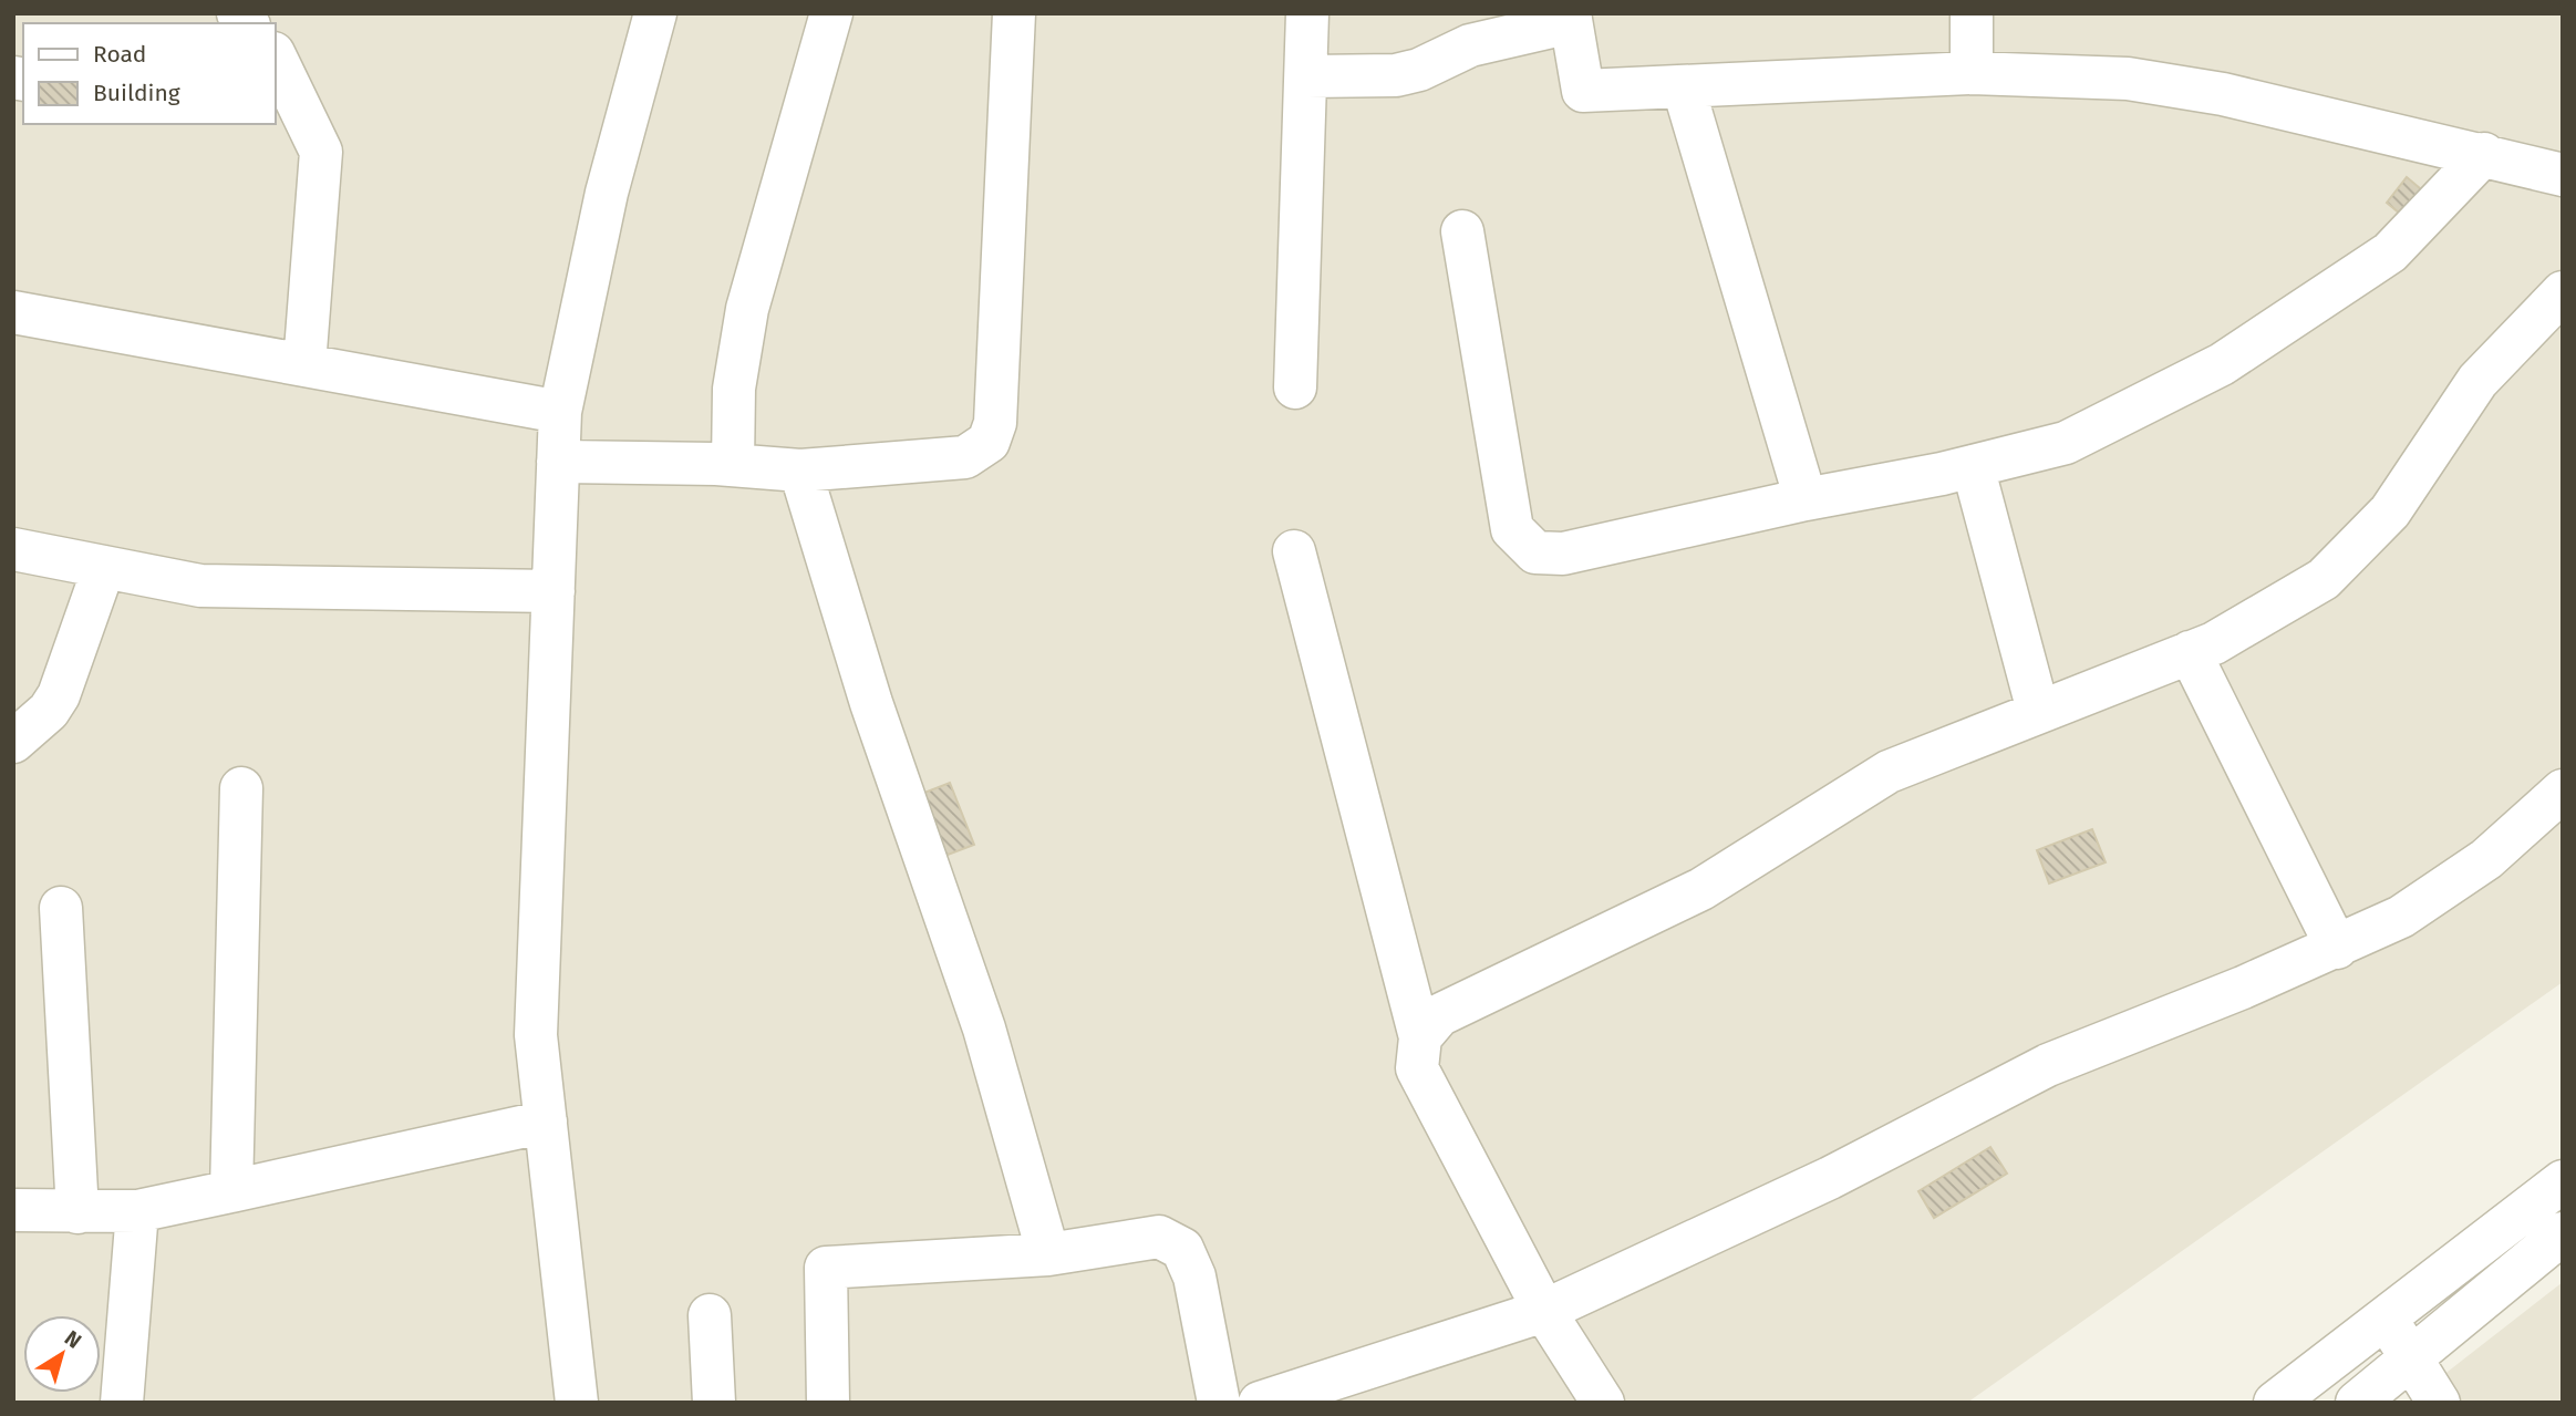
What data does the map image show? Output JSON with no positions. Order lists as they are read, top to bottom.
{
  "legend": ["Road", "Building"],
  "north": "top right"
}
